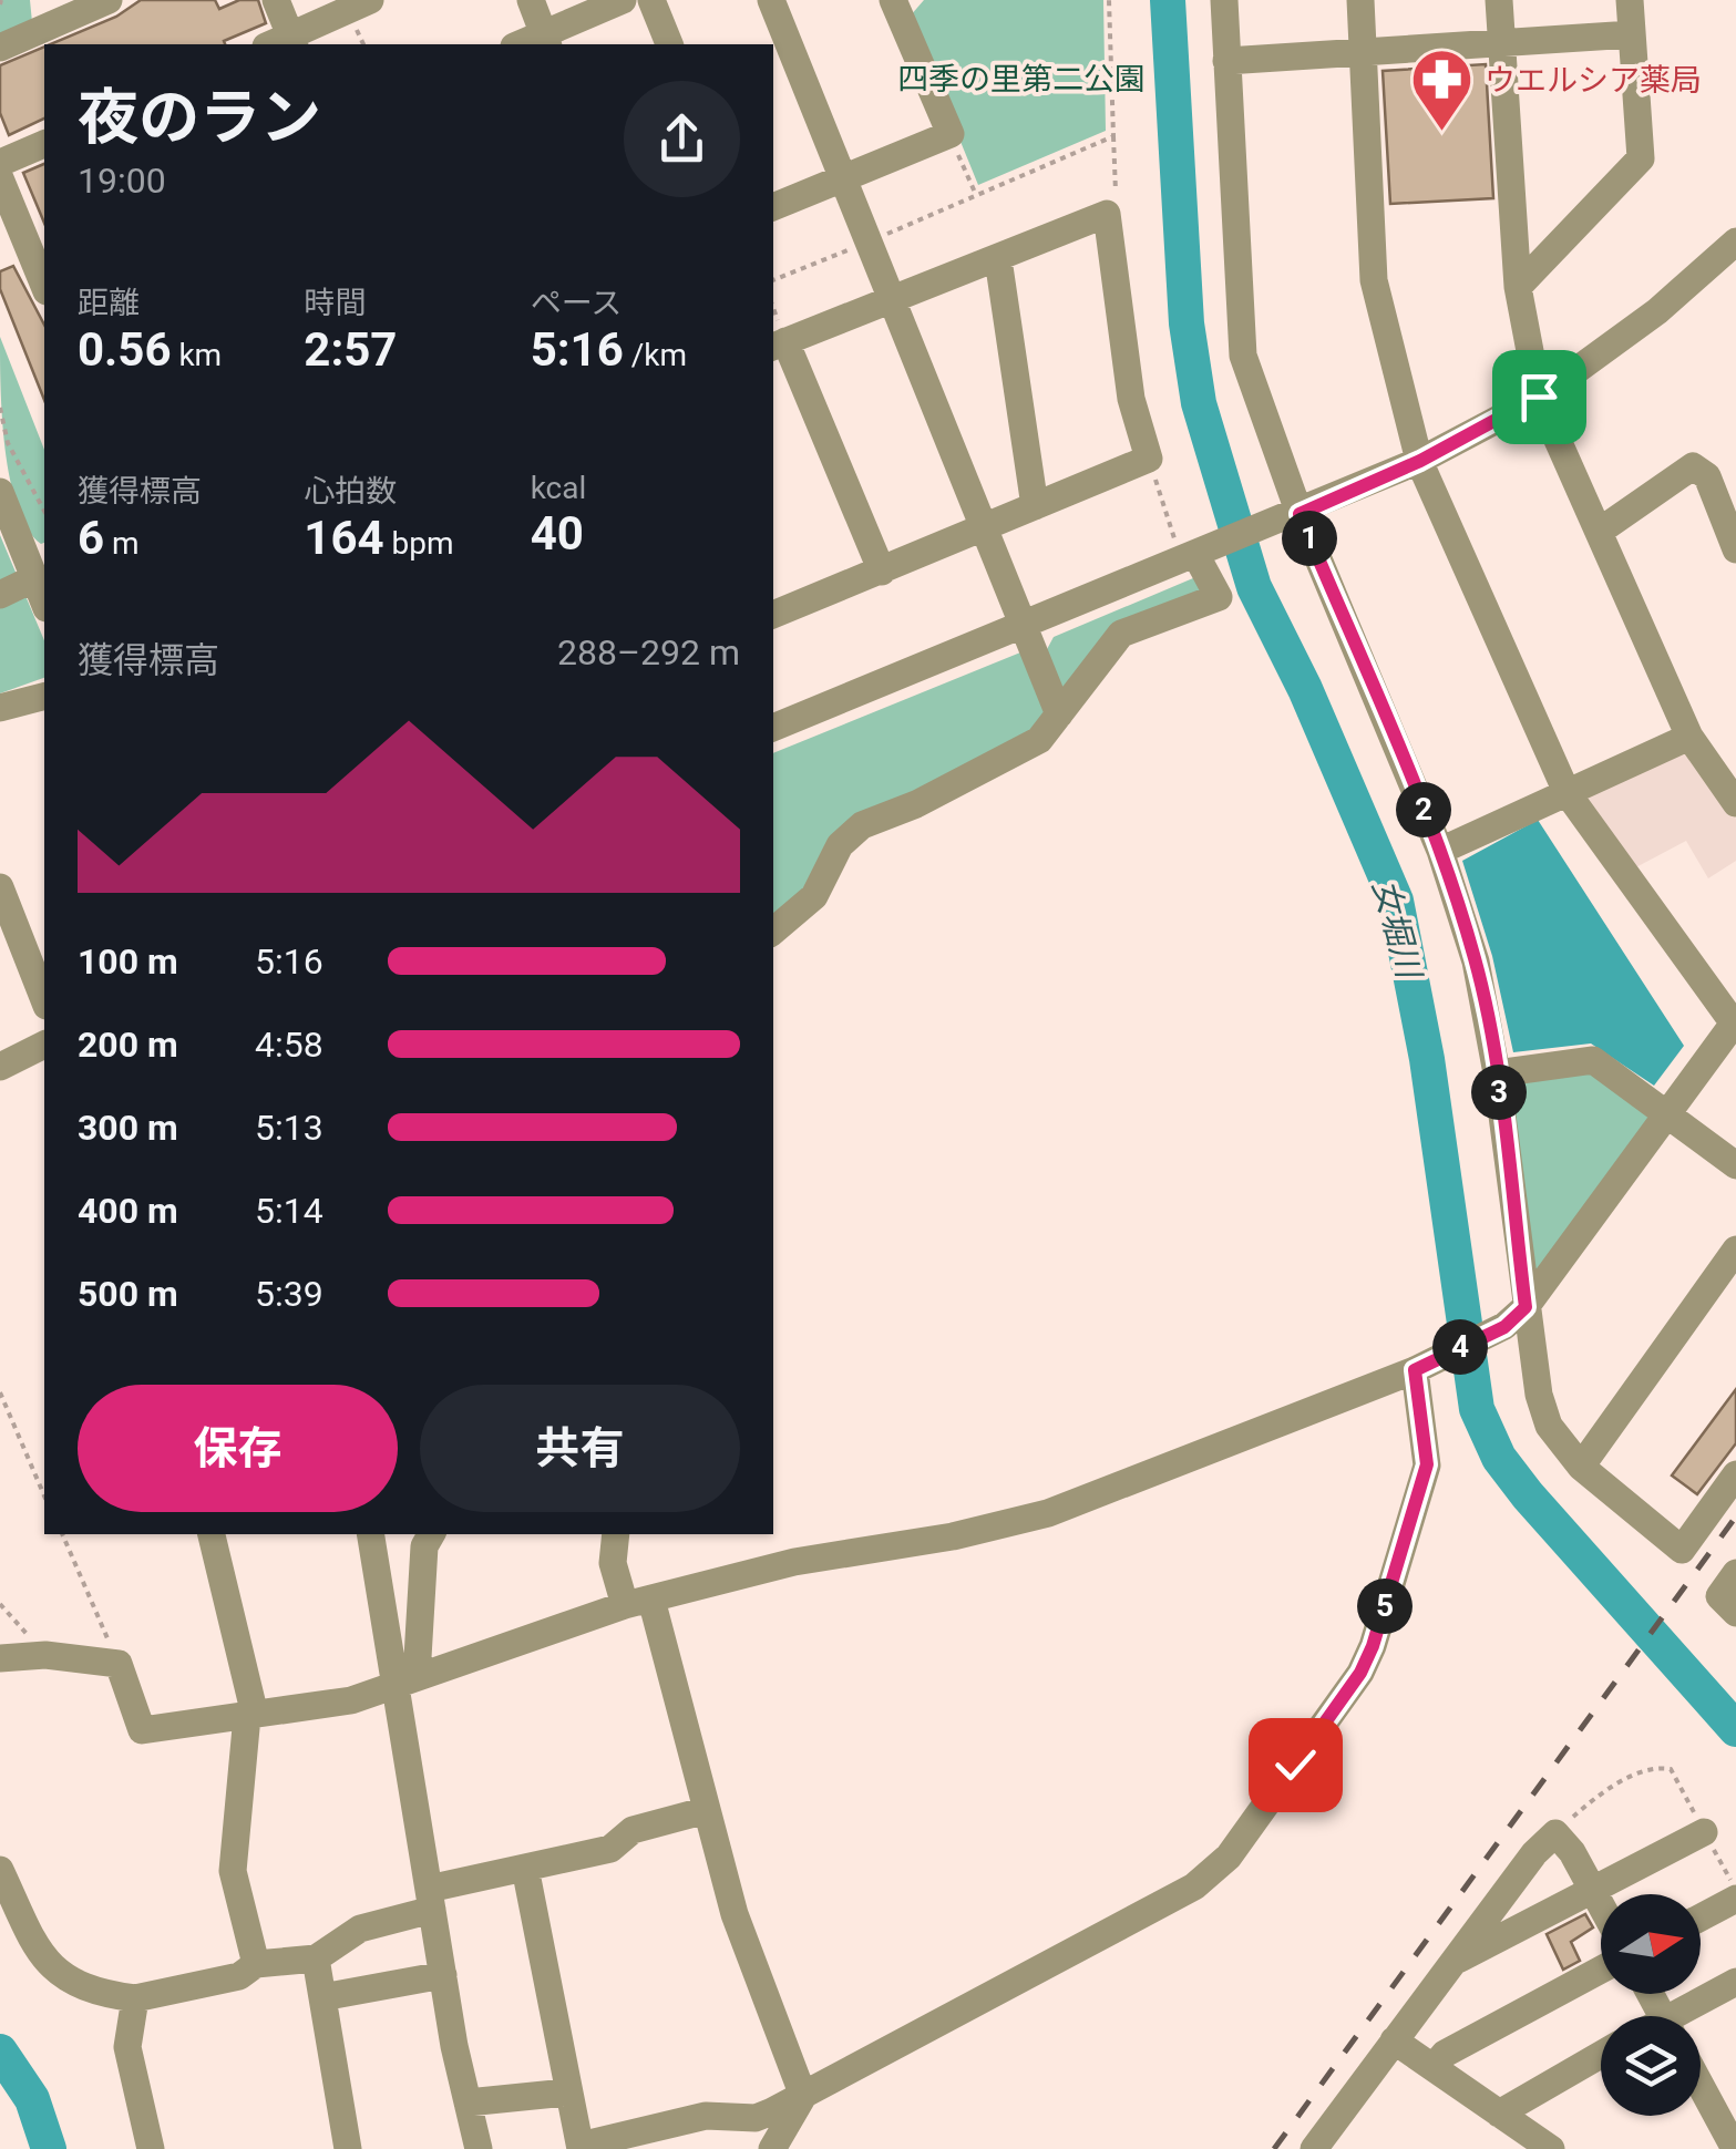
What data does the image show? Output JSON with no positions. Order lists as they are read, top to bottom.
{
  "water": ["女堀川"],
  "parks": ["四季の里第二公園"],
  "places": {
    "pharmacy": ["ウエルシア薬局"]
  },
  "north": "right",
  "page": {
    "heading": ["夜のラン", "19:00"],
    "stats": [
      ["距離", "0.56 km"],
      ["時間", "2:57"],
      ["ペース", "5:16 /km"],
      ["獲得標高", "6 m"],
      ["心拍数", "164 bpm"],
      ["kcal", "40"]
    ],
    "pins": [
      "1",
      "2",
      "3",
      "4",
      "5"
    ],
    "chart": ["獲得標高", "288–292 m"],
    "list": [
      {
        "name": "100 m",
        "note": "5:16"
      },
      {
        "name": "200 m",
        "note": "4:58"
      },
      {
        "name": "300 m",
        "note": "5:13"
      },
      {
        "name": "400 m",
        "note": "5:14"
      },
      {
        "name": "500 m",
        "note": "5:39"
      }
    ],
    "buttons": ["保存", "共有"]
  }
}
